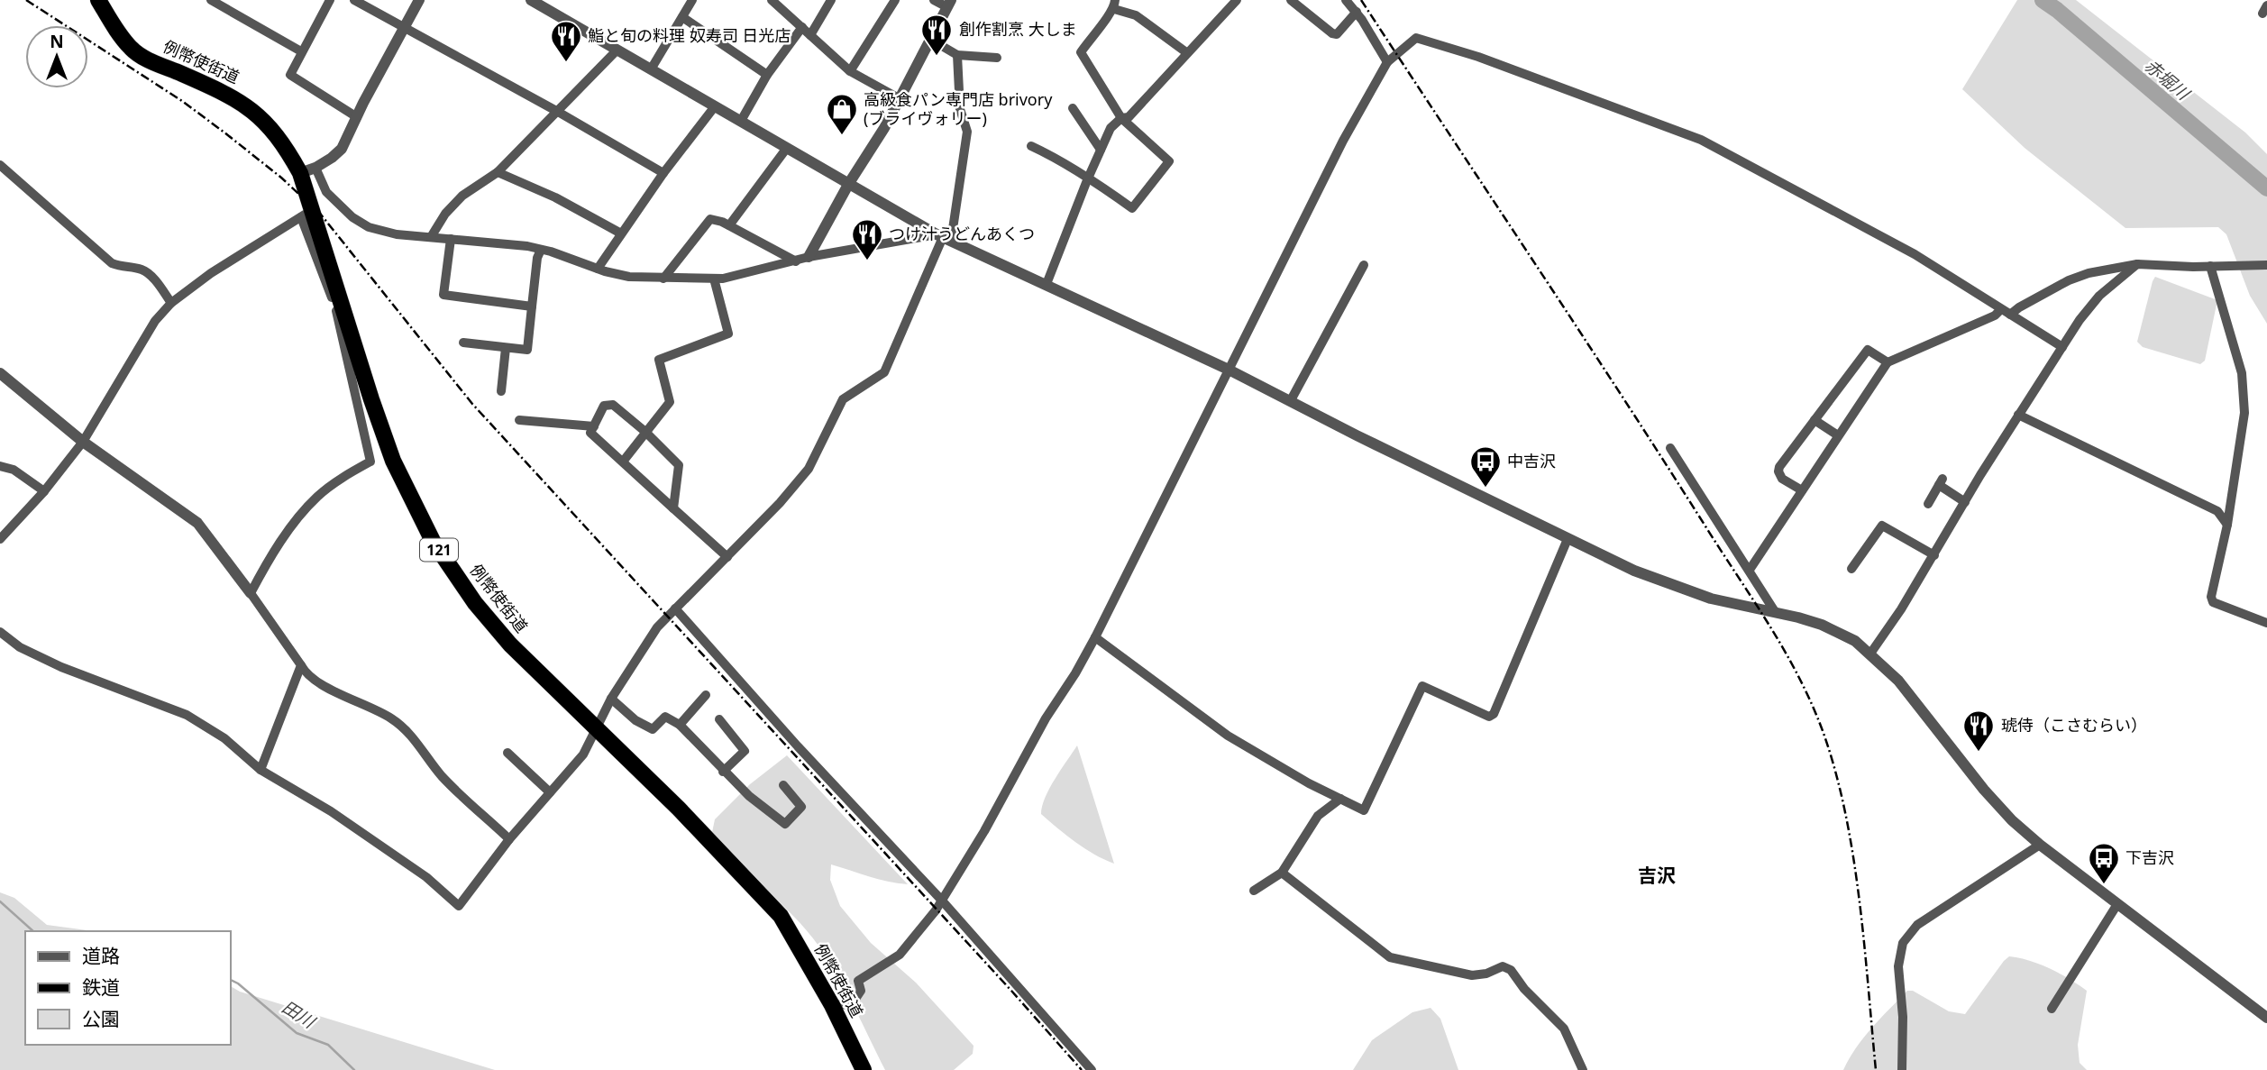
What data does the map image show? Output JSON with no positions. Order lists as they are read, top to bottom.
{
  "streets": {
    "highway": ["例幣使街道", "121"]
  },
  "districts": ["吉沢"],
  "water": ["赤堀川", "田川"],
  "places": {
    "restaurant": [
      "創作割烹 大しま",
      "鮨と旬の料理 奴寿司 日光店",
      "つけ汁うどんあくつ",
      "琥侍（こさむらい）"
    ],
    "shop": ["高級食パン専門店 brivory (ブライヴォリー)"],
    "bus stop": ["中吉沢", "下吉沢"]
  },
  "legend": ["道路", "鉄道", "公園"],
  "north": "top"
}
